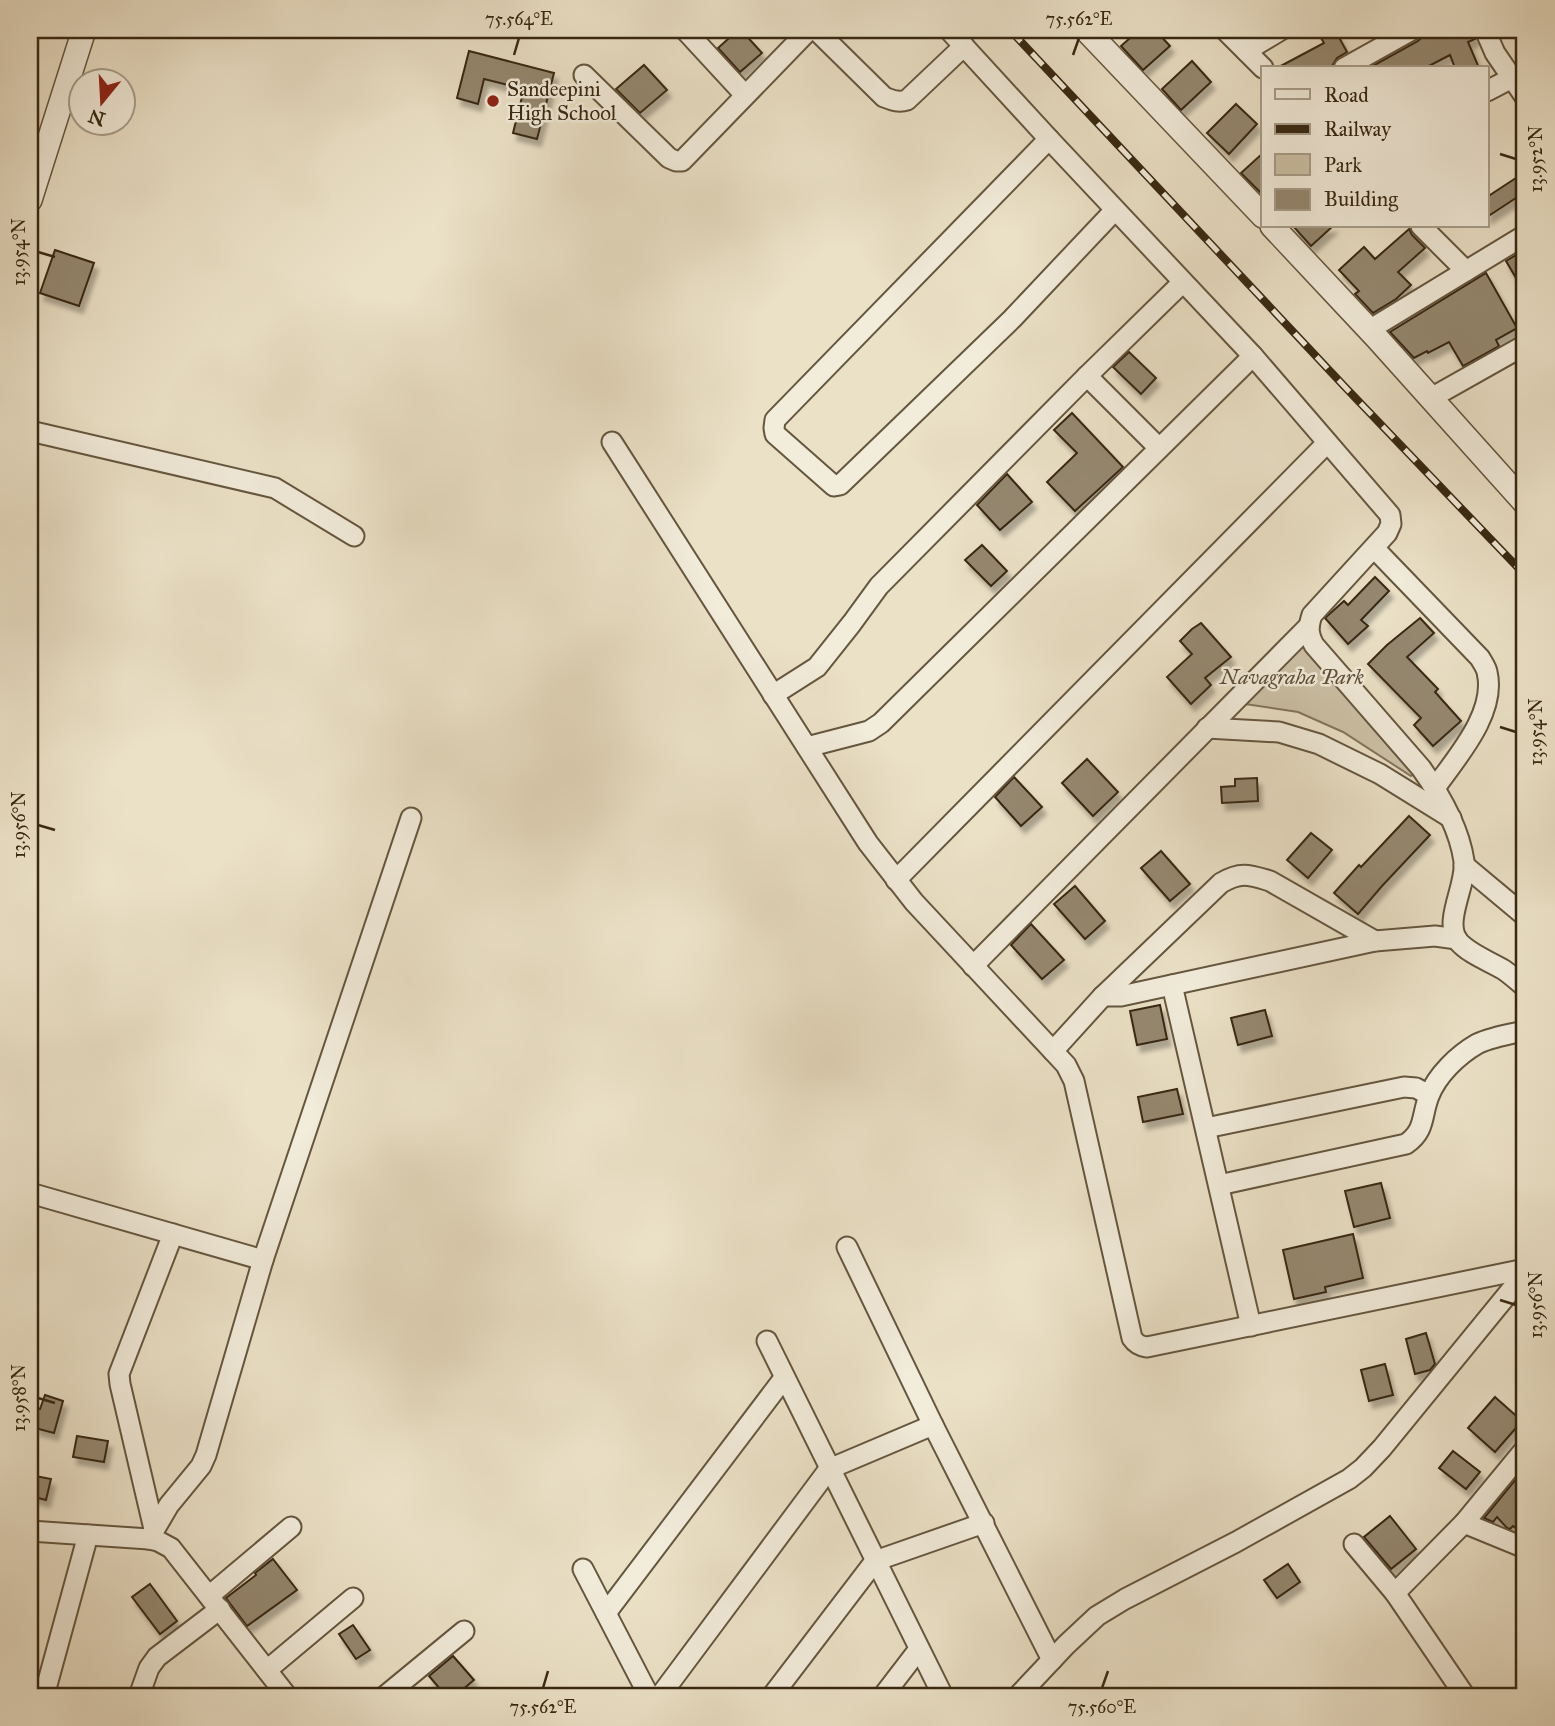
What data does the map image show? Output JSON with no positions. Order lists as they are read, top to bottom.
{
  "parks": ["Navagraha Park"],
  "places": ["Sandeepini High School"],
  "legend": [
    "Road",
    "Railway",
    "Park",
    "Building"
  ],
  "north": "bottom",
  "coordinates": [
    "75.564°E",
    "75.562°E",
    "13.952°N",
    "13.954°N",
    "13.956°N",
    "13.958°N",
    "75.560°E"
  ]
}
